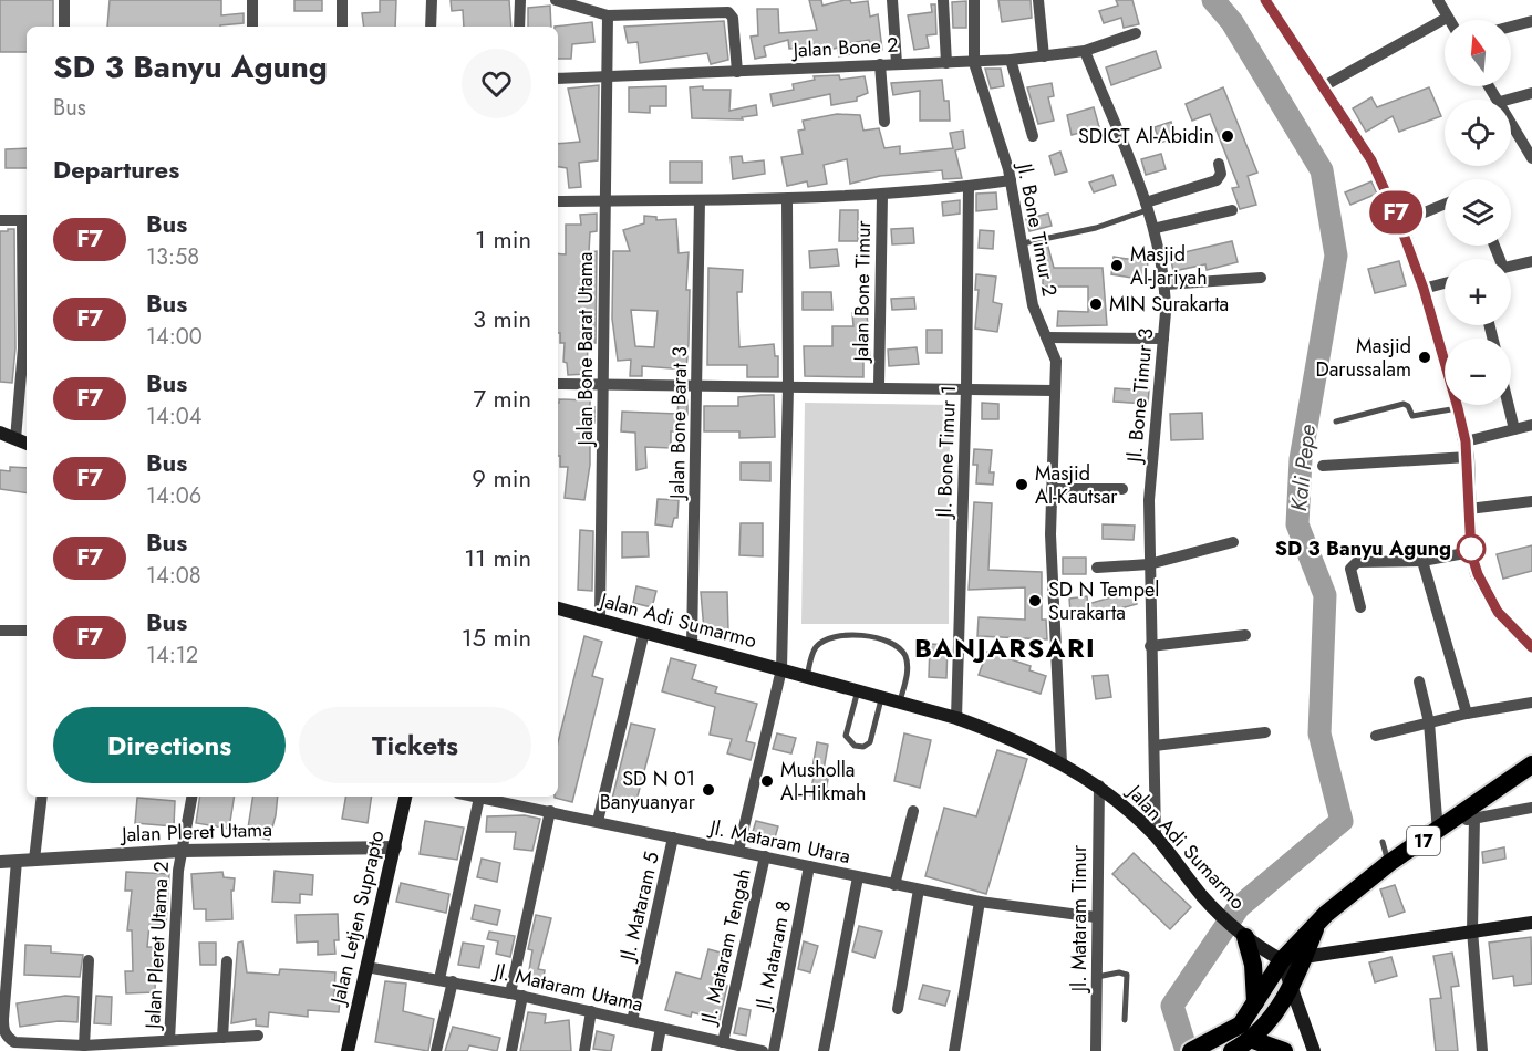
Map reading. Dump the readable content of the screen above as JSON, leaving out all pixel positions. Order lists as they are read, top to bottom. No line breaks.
{"streets":{"highway":["17"],"main road":["Jalan Adi Sumarmo","Jalan Letjen Suprapto"],"street":["Jalan Bone 2","Jl. Bone Timur 2","Jalan Bone Timur","Jalan Bone Barat Utama","Jl. Bone Timur 3","Jalan Bone Barat 3","Jl. Bone Timur 1","Jalan Pleret Utama","Jl. Mataram Utara","Jl. Mataram 5","Jl. Mataram Timur","Jalan Pleret Utama 2","Jl. Mataram Tengah","Jl. Mataram 8","Jl. Mataram Utama"]},"crossings":[["Jalan Bone 2","Jl. Bone Timur 2"],["Jalan Bone 2","Jalan Bone Barat Utama"],["Jalan Bone 2","Jl. Bone Timur 3"],["Jl. Bone Timur 2","Jalan Adi Sumarmo"],["Jalan Bone Barat Utama","Jalan Adi Sumarmo"],["Jl. Bone Timur 3","Jalan Adi Sumarmo"],["Jalan Bone Barat 3","Jalan Adi Sumarmo"],["Jl. Bone Timur 1","Jalan Adi Sumarmo"],["Jalan Adi Sumarmo","17"],["Jalan Adi Sumarmo","Jl. Mataram Timur"],["Jalan Pleret Utama","Jalan Letjen Suprapto"],["Jalan Pleret Utama","Jalan Pleret Utama 2"],["Jl. Mataram Utara","Jl. Mataram 5"],["Jl. Mataram Utara","Jl. Mataram Timur"],["Jl. Mataram Utara","Jl. Mataram Tengah"],["Jl. Mataram Utara","Jl. Mataram 8"],["Jl. Mataram 5","Jl. Mataram Utama"],["Jalan Letjen Suprapto","Jl. Mataram Utama"],["Jl. Mataram Tengah","Jl. Mataram Utama"]],"districts":["BANJARSARI"],"water":["Kali Pepe"],"places":["SDICT Al-Abidin","Masjid Al-Jariyah","MIN Surakarta","Masjid Darussalam","Masjid Al-Kautsar","SD 3 Banyu Agung","SD N Tempel Surakarta","Musholla Al-Hikmah","SD N 01 Banyuanyar"],"lines":["bus line F7"],"north":"top","page":{"on_map":"F7","map_buttons":["+","−"],"heading":[["SD 3 Banyu Agung","Bus"],"Departures"],"list":[{"mark":"F7","name":"Bus","note":"13:58","value":"1 min"},{"mark":"F7","name":"Bus","note":"14:00","value":"3 min"},{"mark":"F7","name":"Bus","note":"14:04","value":"7 min"},{"mark":"F7","name":"Bus","note":"14:06","value":"9 min"},{"mark":"F7","name":"Bus","note":"14:08","value":"11 min"},{"mark":"F7","name":"Bus","note":"14:12","value":"15 min"}],"buttons":["Directions","Tickets"]}}
